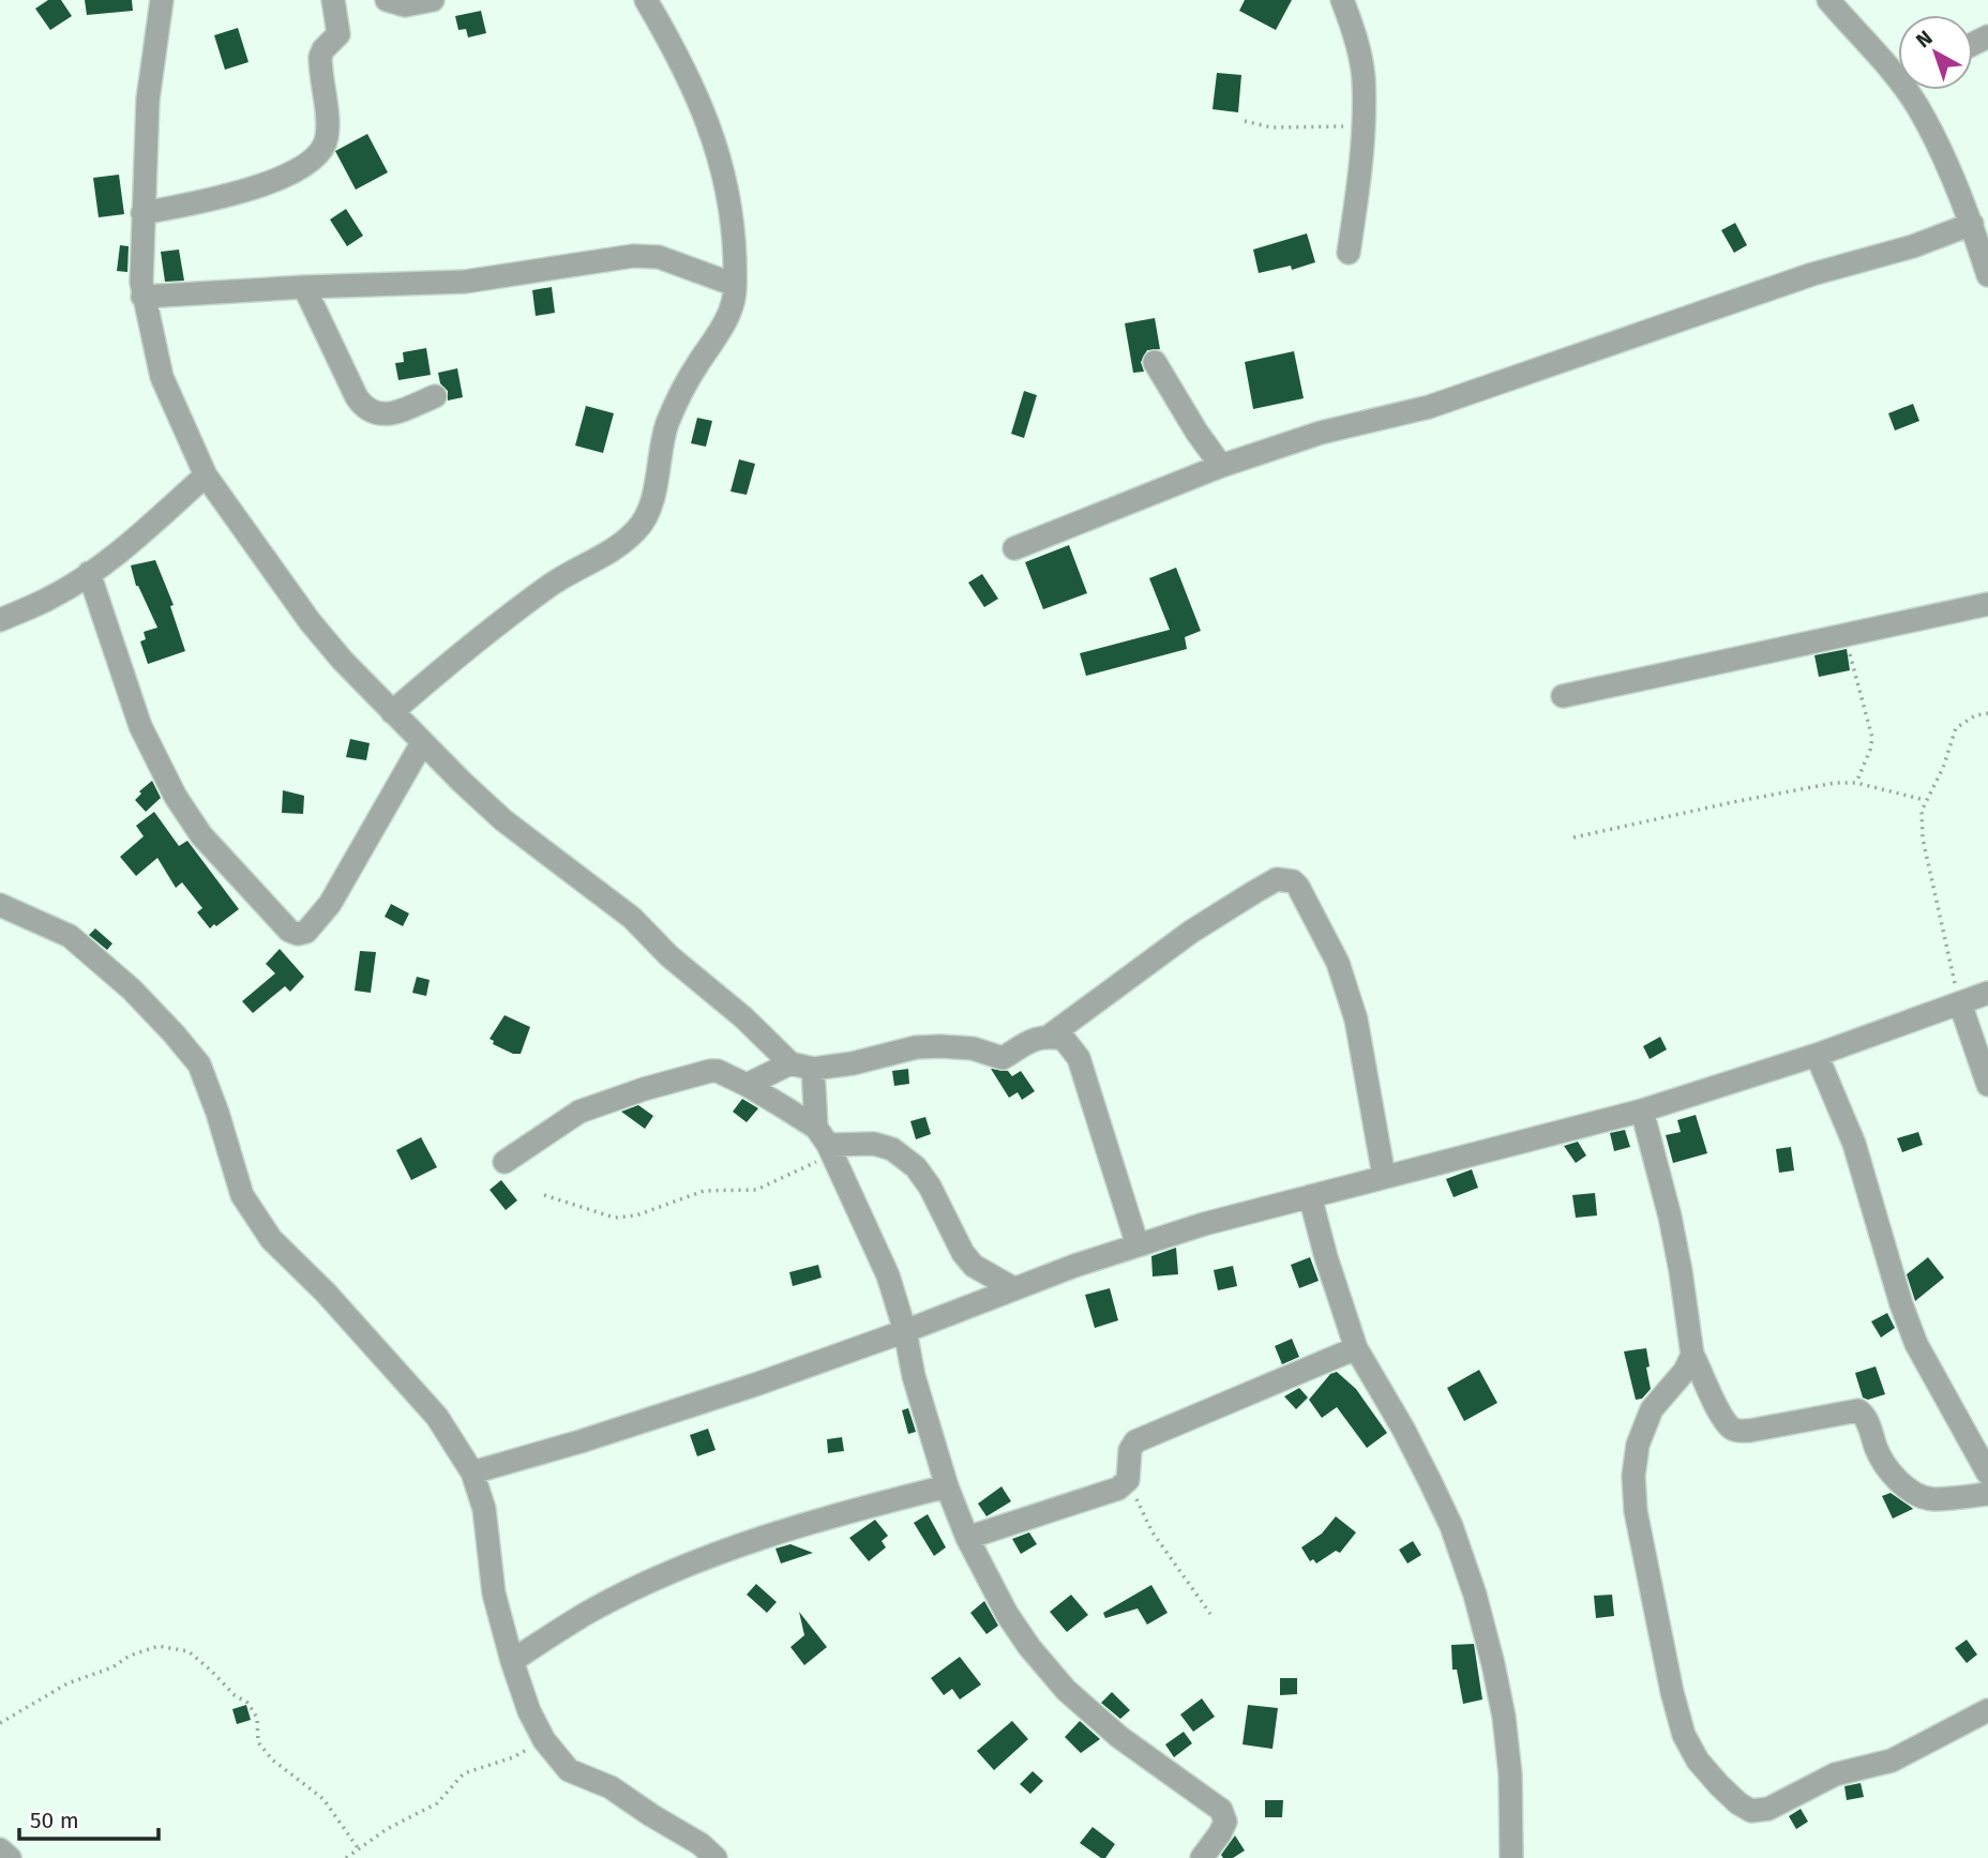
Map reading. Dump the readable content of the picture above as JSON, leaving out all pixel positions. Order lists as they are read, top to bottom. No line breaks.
{"scale_bar":"50 m","north":"top left"}
